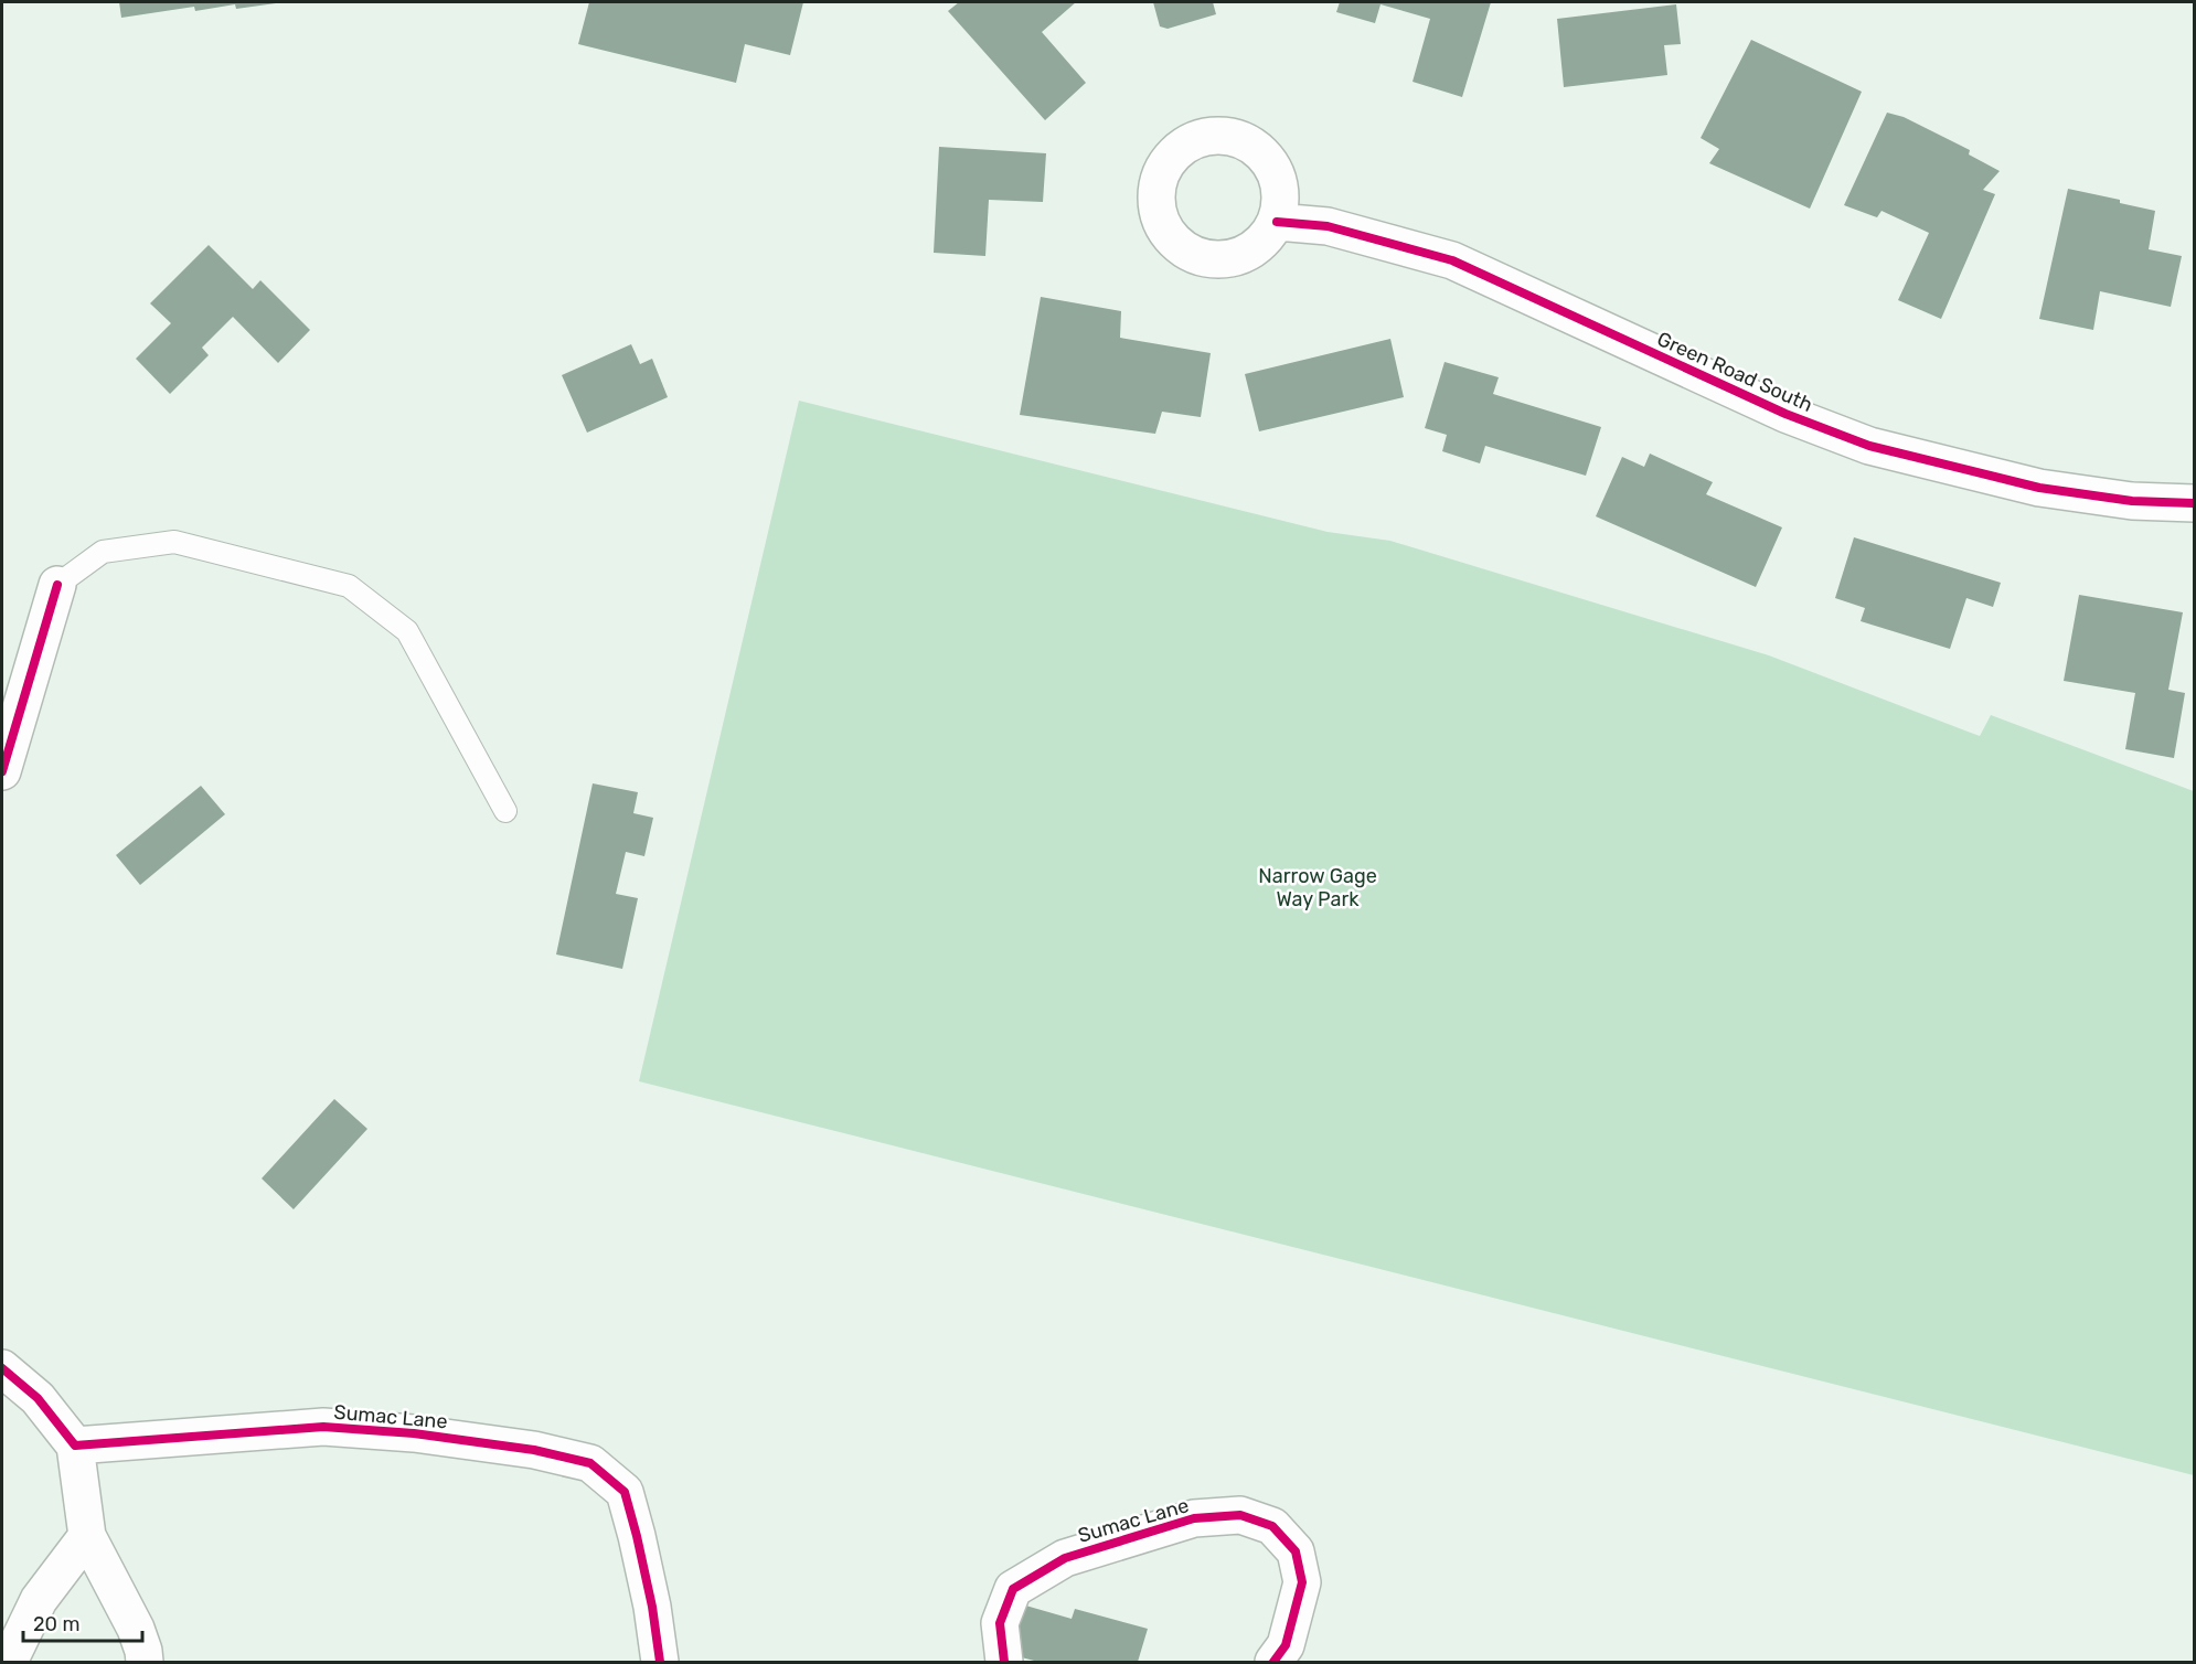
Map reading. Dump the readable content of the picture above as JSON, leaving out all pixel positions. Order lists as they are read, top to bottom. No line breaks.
{"streets":{"street":["Green Road South","Sumac Lane"]},"parks":["Narrow Gage Way Park"],"scale_bar":"20 m"}
